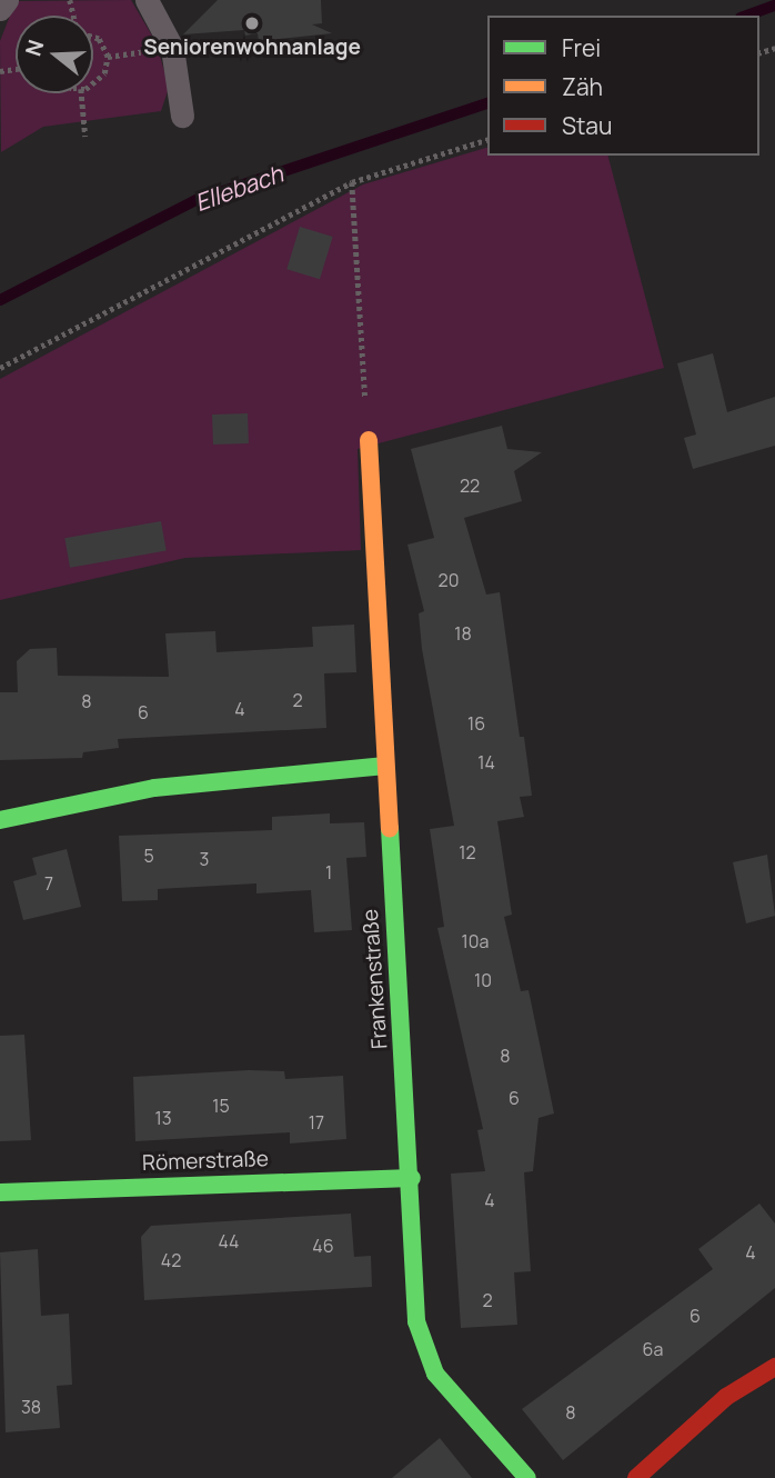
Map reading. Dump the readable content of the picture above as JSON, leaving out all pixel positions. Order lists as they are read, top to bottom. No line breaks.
{"streets":{"street":["Frankenstraße","Römerstraße"]},"crossings":[["Frankenstraße","Römerstraße"]],"water":["Ellebach"],"places":["Seniorenwohnanlage"],"house_numbers":["22","20","18","2","8","4","6","16","14","12","5","3","1","7","10a","10","8","6","15","13","17","4","44","46","4","42","2","6","6a","38","8"],"legend":["Frei","Zäh","Stau"],"north":"left"}
